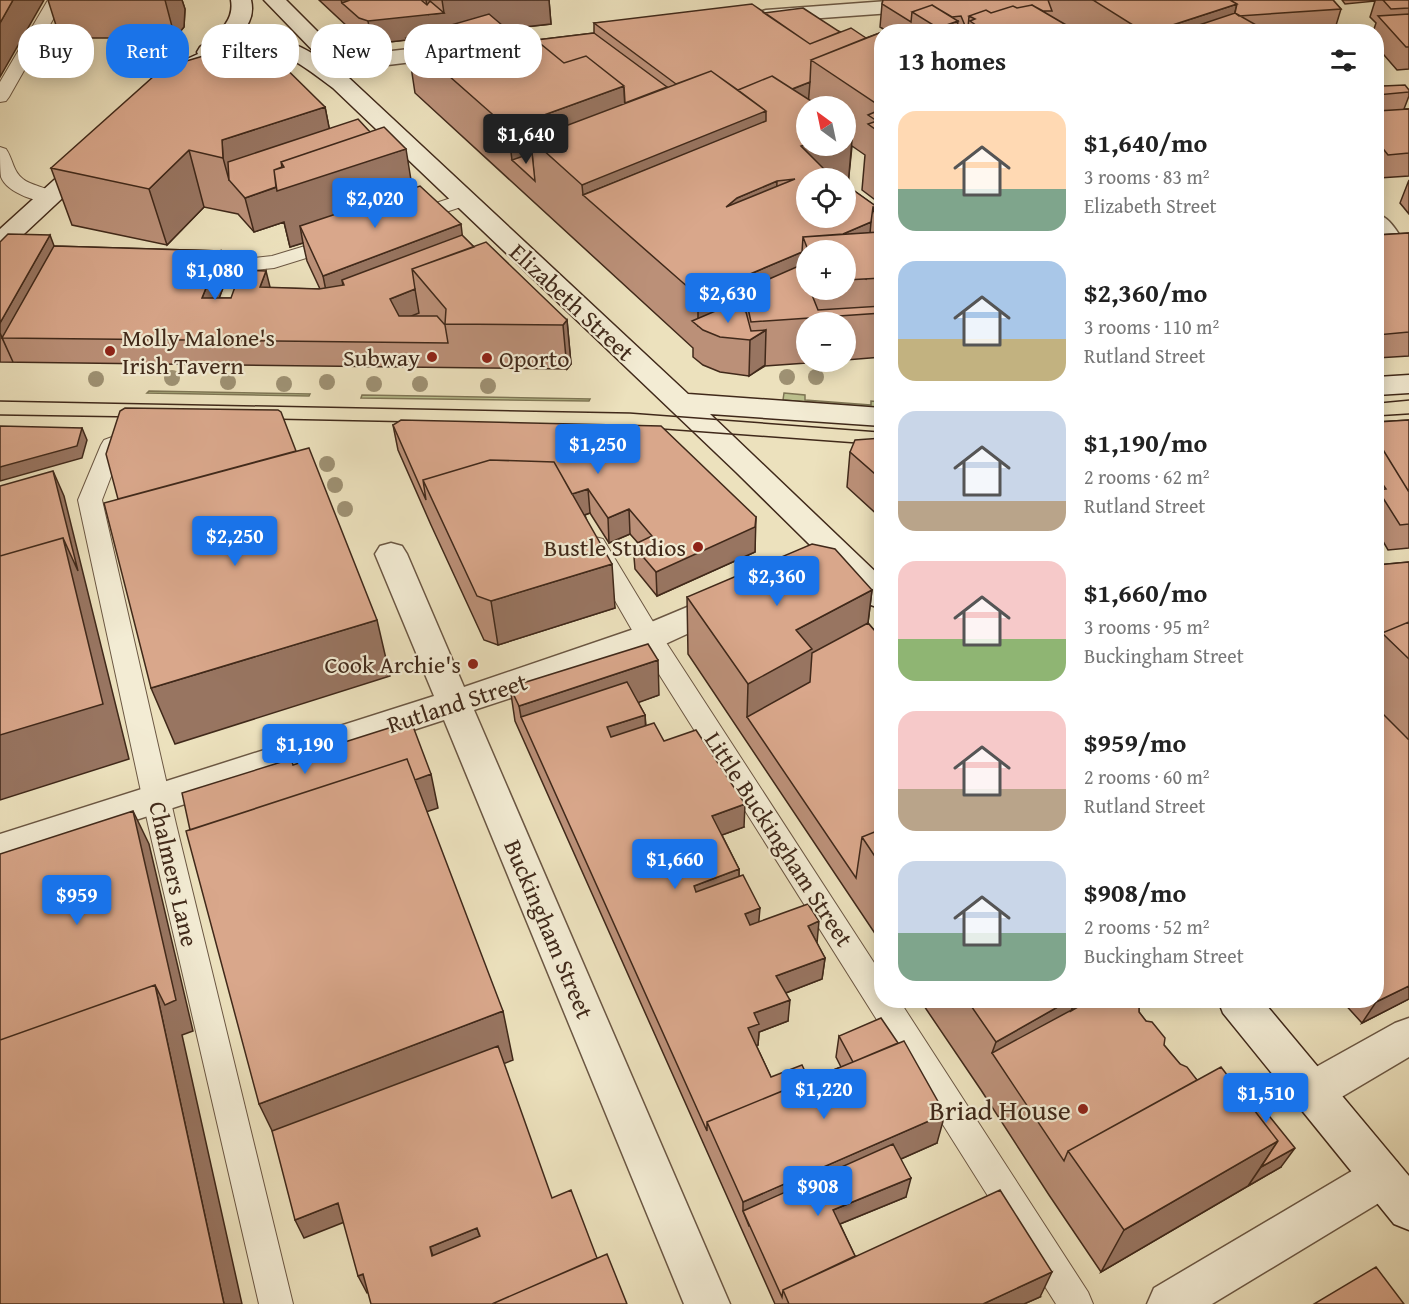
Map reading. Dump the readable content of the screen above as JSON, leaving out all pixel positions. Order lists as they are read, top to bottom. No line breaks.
{"streets":{"street":["Elizabeth Street","Rutland Street","Buckingham Street"],"lane":["Little Buckingham Street","Chalmers Lane"]},"crossings":[["Rutland Street","Little Buckingham Street"],["Rutland Street","Chalmers Lane"],["Rutland Street","Buckingham Street"]],"places":["Molly Malone's Irish Tavern","Subway","Oporto","Bustle Studios","Cook Archie's","Briad House"],"north":"top left","page":{"chip":["Buy","Rent","Filters","New","Apartment"],"heading":"13 homes","map_buttons":["+","−"],"list":[{"name":"$1,640/mo","note":"3 rooms · 83 m² · Elizabeth Street"},{"name":"$2,360/mo","note":"3 rooms · 110 m² · Rutland Street"},{"name":"$1,190/mo","note":"2 rooms · 62 m² · Rutland Street"},{"name":"$1,660/mo","note":"3 rooms · 95 m² · Buckingham Street"},{"name":"$959/mo","note":"2 rooms · 60 m² · Rutland Street"},{"name":"$908/mo","note":"2 rooms · 52 m² · Buckingham Street"}],"price":["$1,640","$2,020","$1,080","$2,630","$1,250","$2,250","$2,360","$1,190","$1,660","$959","$1,220","$1,510","$908"]}}
